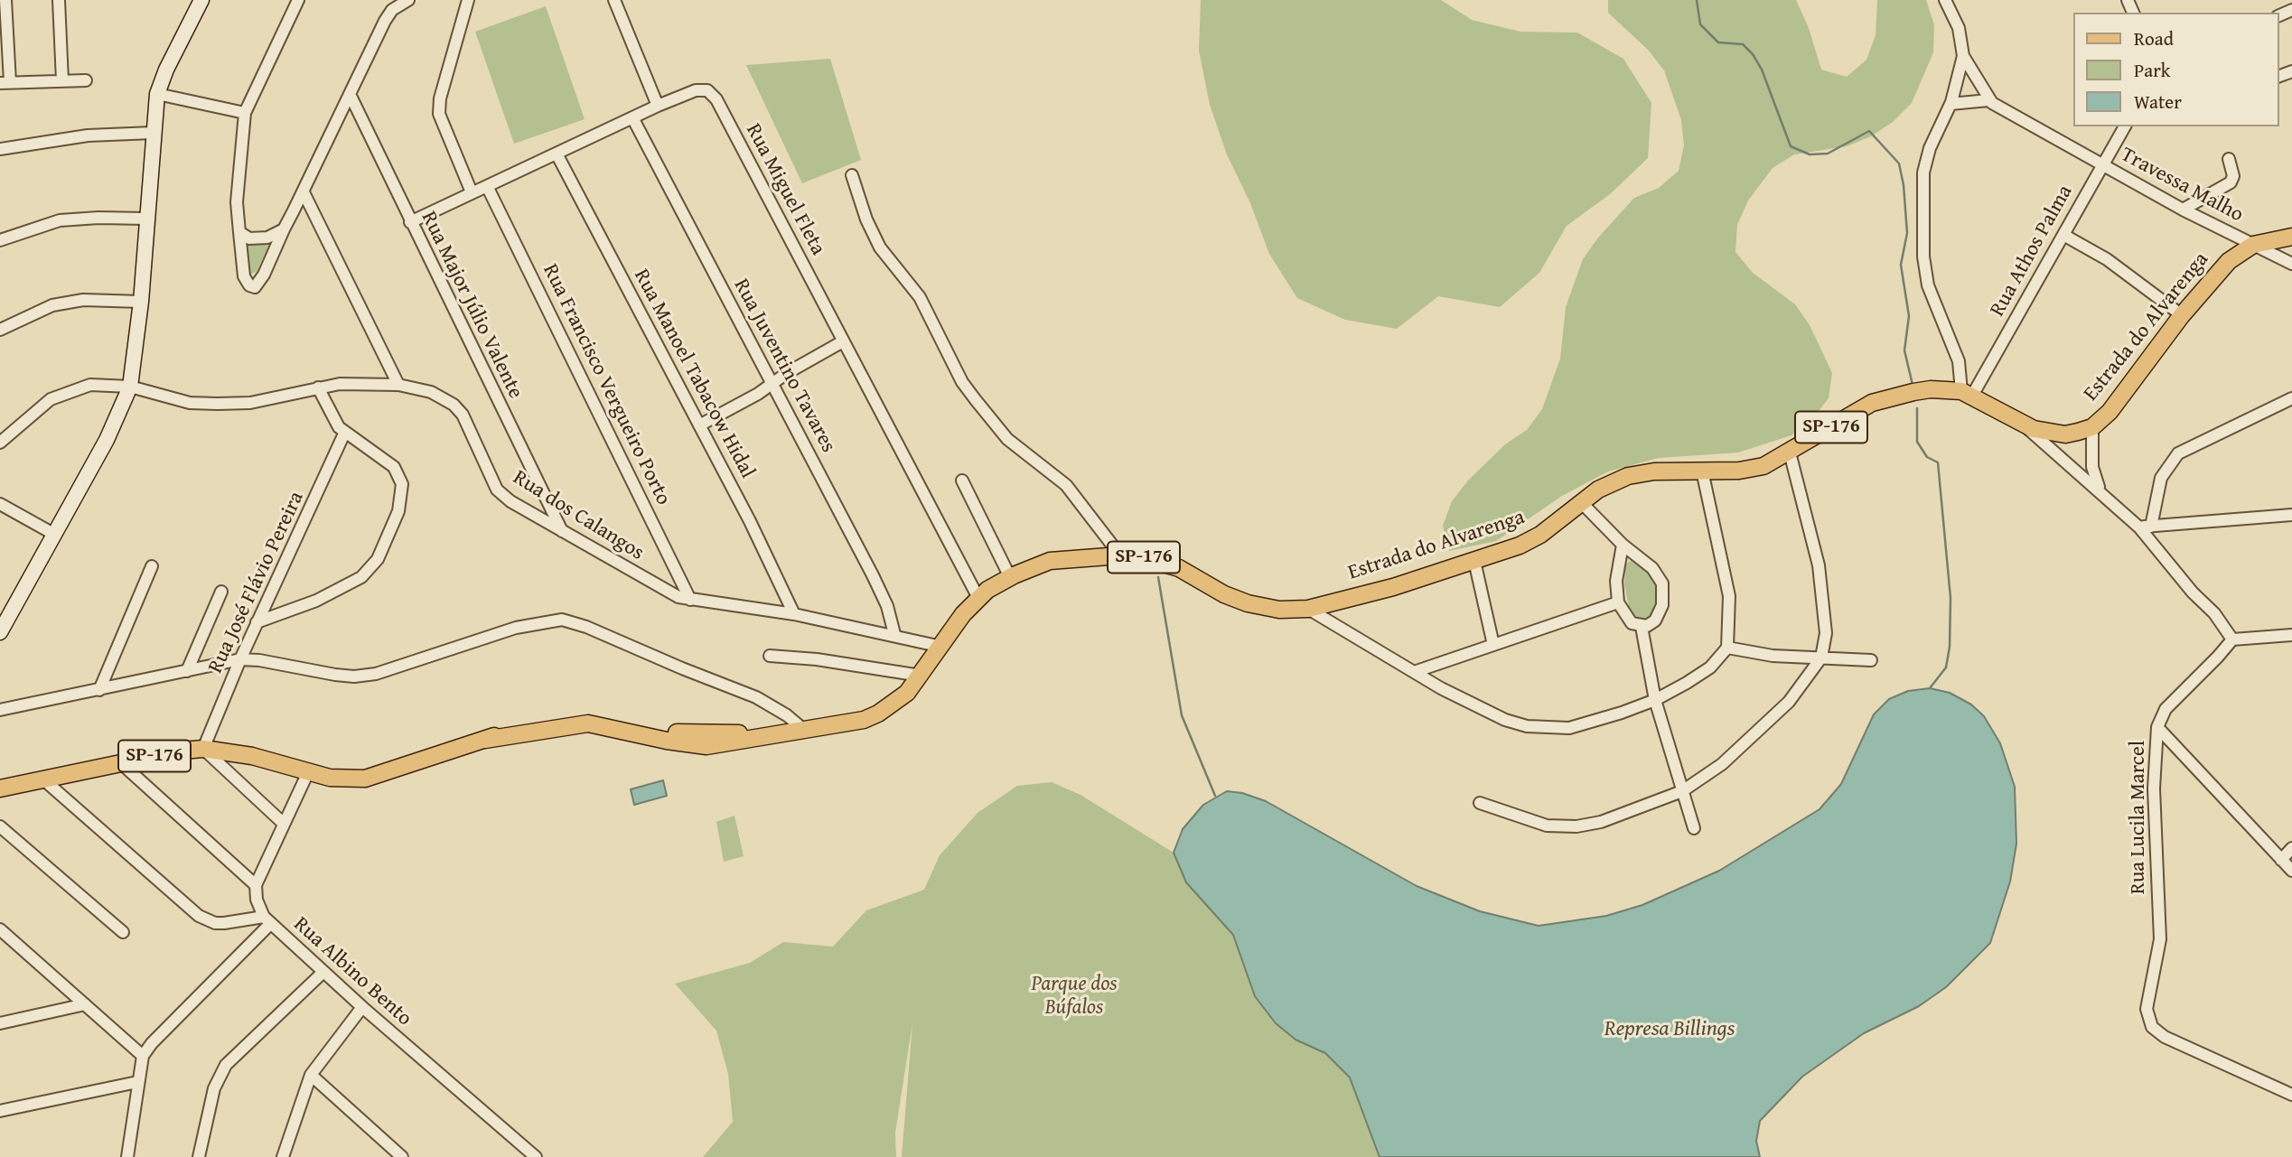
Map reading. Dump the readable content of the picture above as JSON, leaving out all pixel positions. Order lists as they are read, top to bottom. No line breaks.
{"streets":{"main road":["Estrada do Alvarenga","SP-176"],"street":["Travessa Malho","Rua Miguel Fleta","Rua Athos Palma","Rua Major Júlio Valente","Rua Juventino Tavares","Rua Manoel Tabacow Hidal","Rua Francisco Vergueiro Porto","Rua dos Calangos","Rua José Flávio Pereira","Rua Lucila Marcel","Rua Albino Bento"]},"crossings":[["Travessa Malho","Rua Athos Palma"],["Travessa Malho","Estrada do Alvarenga"],["Rua Miguel Fleta","Rua Major Júlio Valente"],["Rua Miguel Fleta","Estrada do Alvarenga"],["Rua Miguel Fleta","Rua Juventino Tavares"],["Rua Miguel Fleta","Rua Manoel Tabacow Hidal"],["Rua Miguel Fleta","Rua Francisco Vergueiro Porto"],["Rua Athos Palma","Estrada do Alvarenga"],["Rua Major Júlio Valente","Rua dos Calangos"],["Estrada do Alvarenga","Rua dos Calangos"],["Estrada do Alvarenga","Rua José Flávio Pereira"],["Rua Juventino Tavares","Rua dos Calangos"],["Rua Manoel Tabacow Hidal","Rua dos Calangos"],["Rua Francisco Vergueiro Porto","Rua dos Calangos"]],"water":["Represa Billings"],"parks":["Parque dos Búfalos"],"legend":["Road","Park","Water"]}
